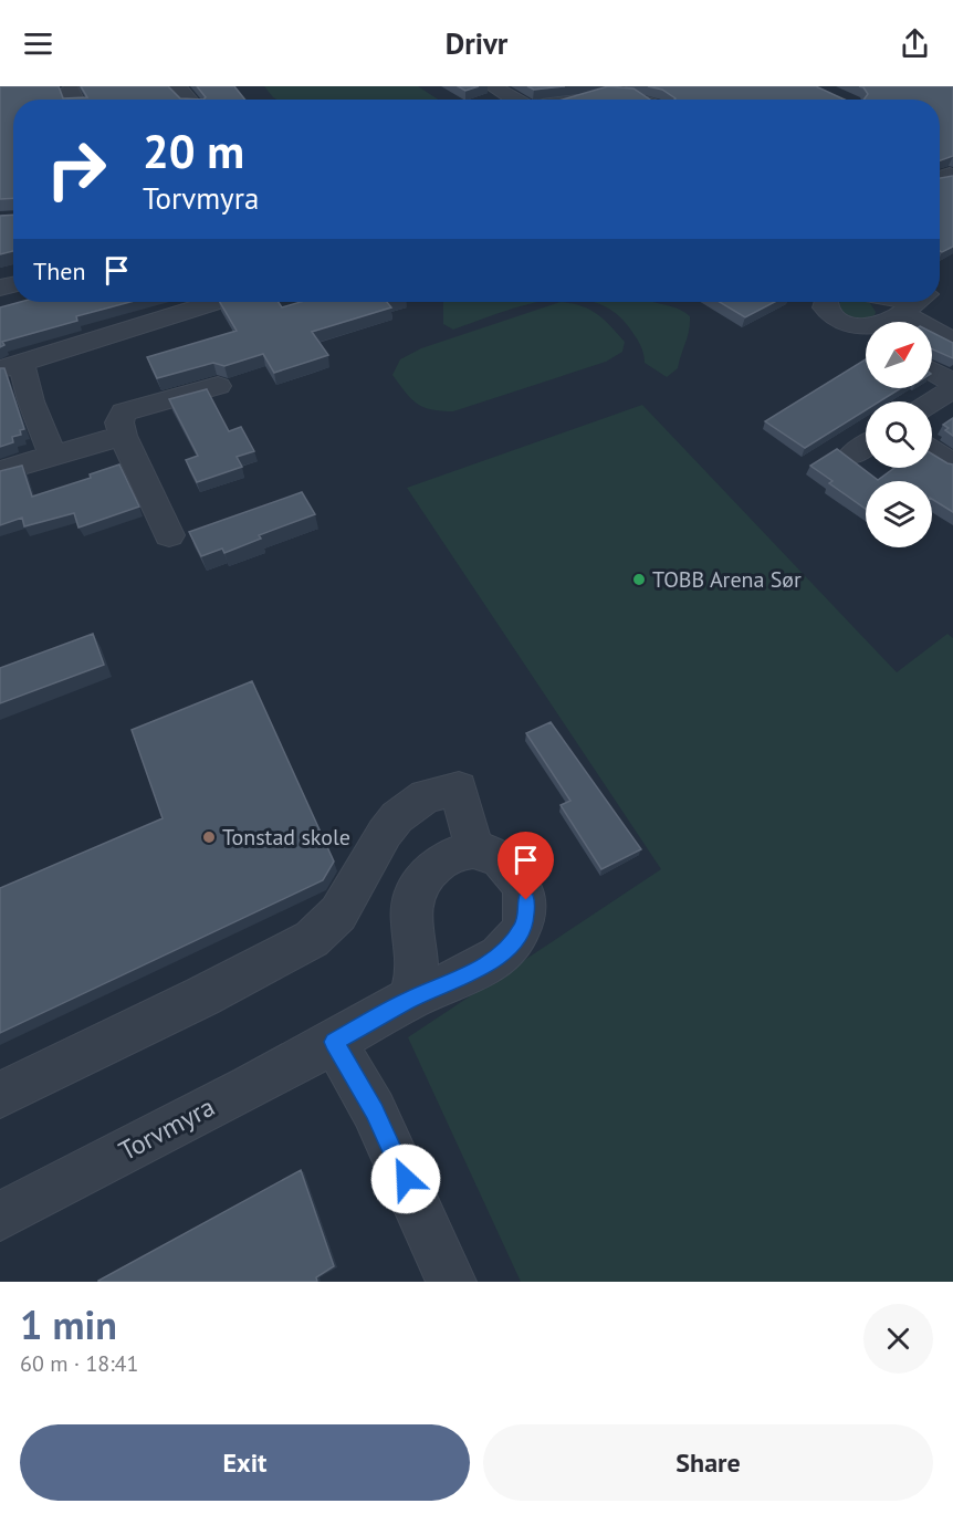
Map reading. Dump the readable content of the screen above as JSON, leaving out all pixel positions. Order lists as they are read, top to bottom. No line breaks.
{"streets":{"street":["Torvmyra"]},"places":["TOBB Arena Sør","Tonstad skole"],"north":"top right","page":{"header":"Drivr","turn":["20 m","Torvmyra"],"then":"Then","heading":["1 min","60 m · 18:41"],"buttons":["Exit","Share"]}}
